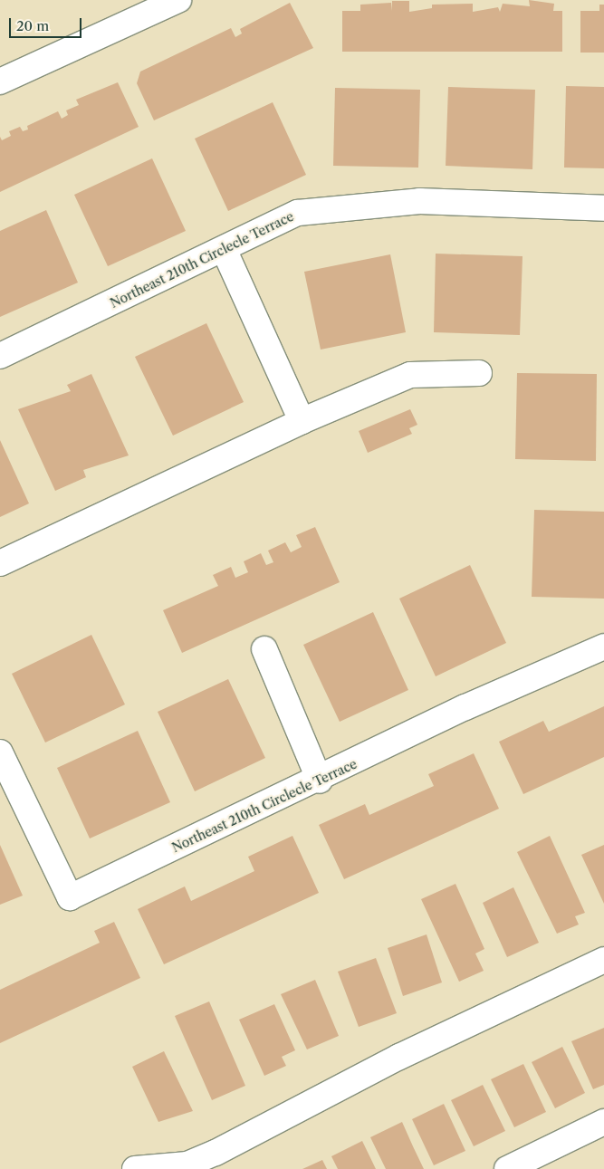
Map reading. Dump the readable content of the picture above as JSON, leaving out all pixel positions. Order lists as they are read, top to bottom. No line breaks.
{"streets":{"street":["Northeast 210th Circlecle Terrace"]},"scale_bar":"20 m"}
